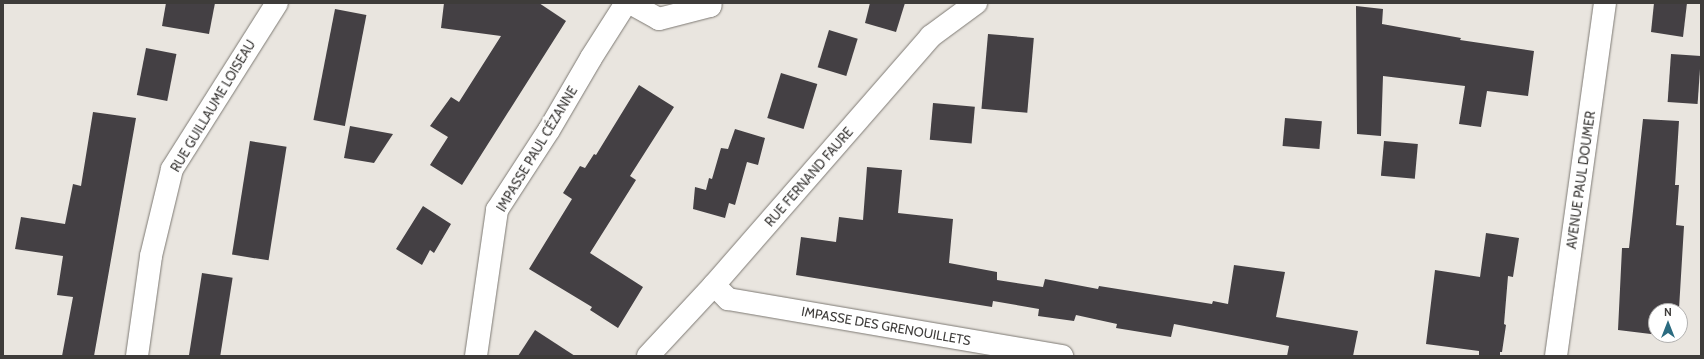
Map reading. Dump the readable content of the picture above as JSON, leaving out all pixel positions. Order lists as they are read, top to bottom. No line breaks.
{"streets":{"street":["RUE GUILLAUME LOISEAU","IMPASSE PAUL CÉZANNE","RUE FERNAND FAURE","AVENUE PAUL DOUMER","IMPASSE DES GRENOUILLETS"]},"crossings":[["RUE FERNAND FAURE","IMPASSE DES GRENOUILLETS"]],"north":"top"}
